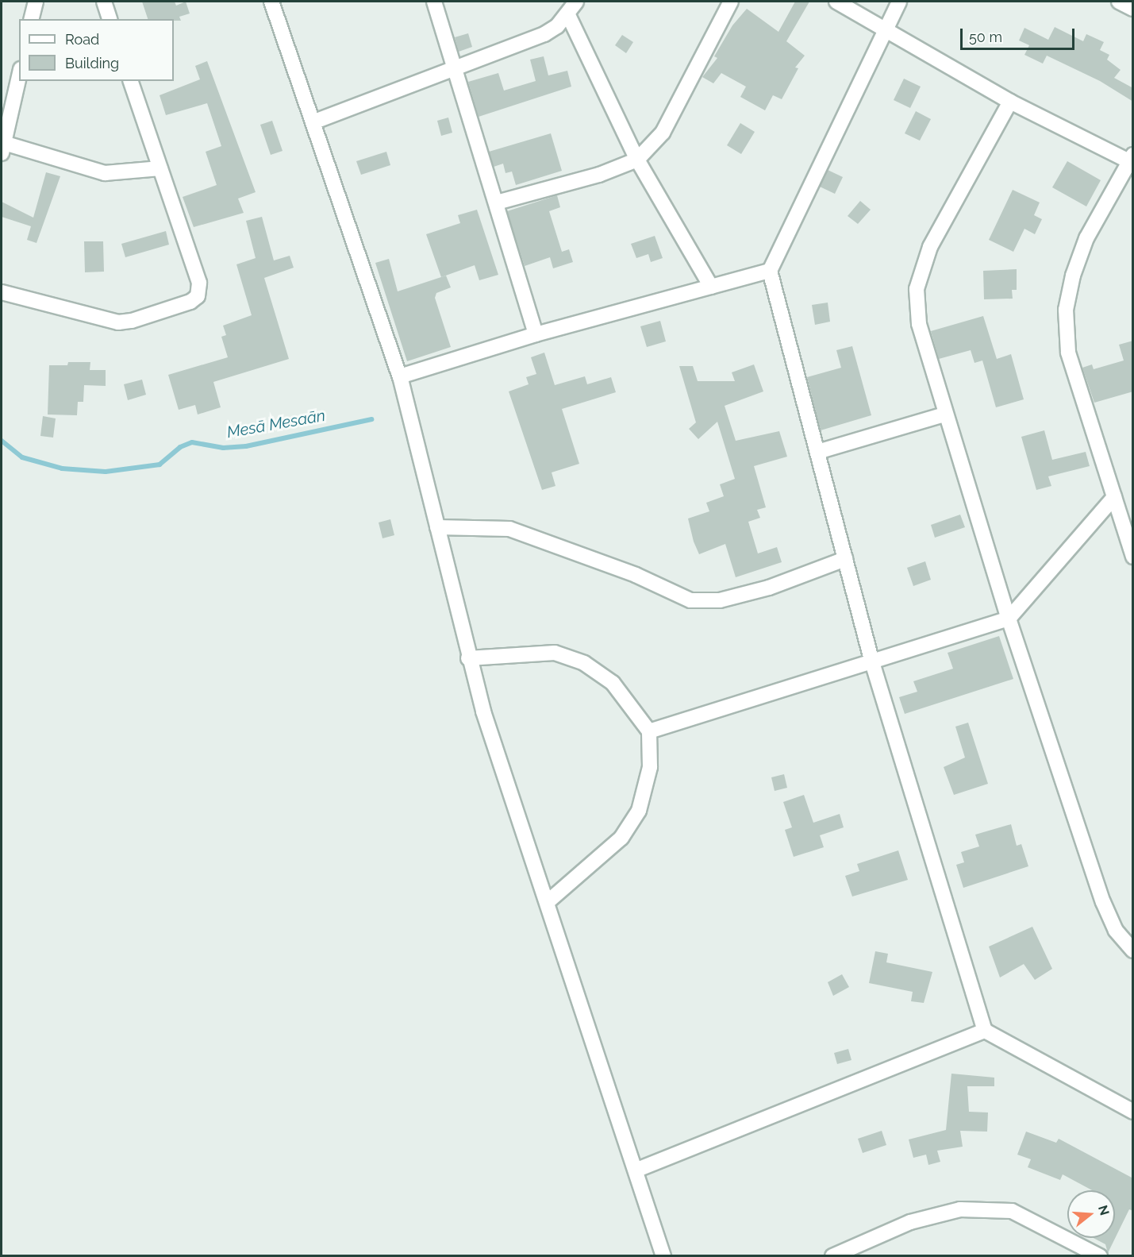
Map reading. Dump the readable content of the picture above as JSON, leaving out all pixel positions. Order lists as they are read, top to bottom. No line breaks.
{"water":["Mesā Mesaān"],"legend":["Road","Building"],"scale_bar":"50 m","north":"right"}
